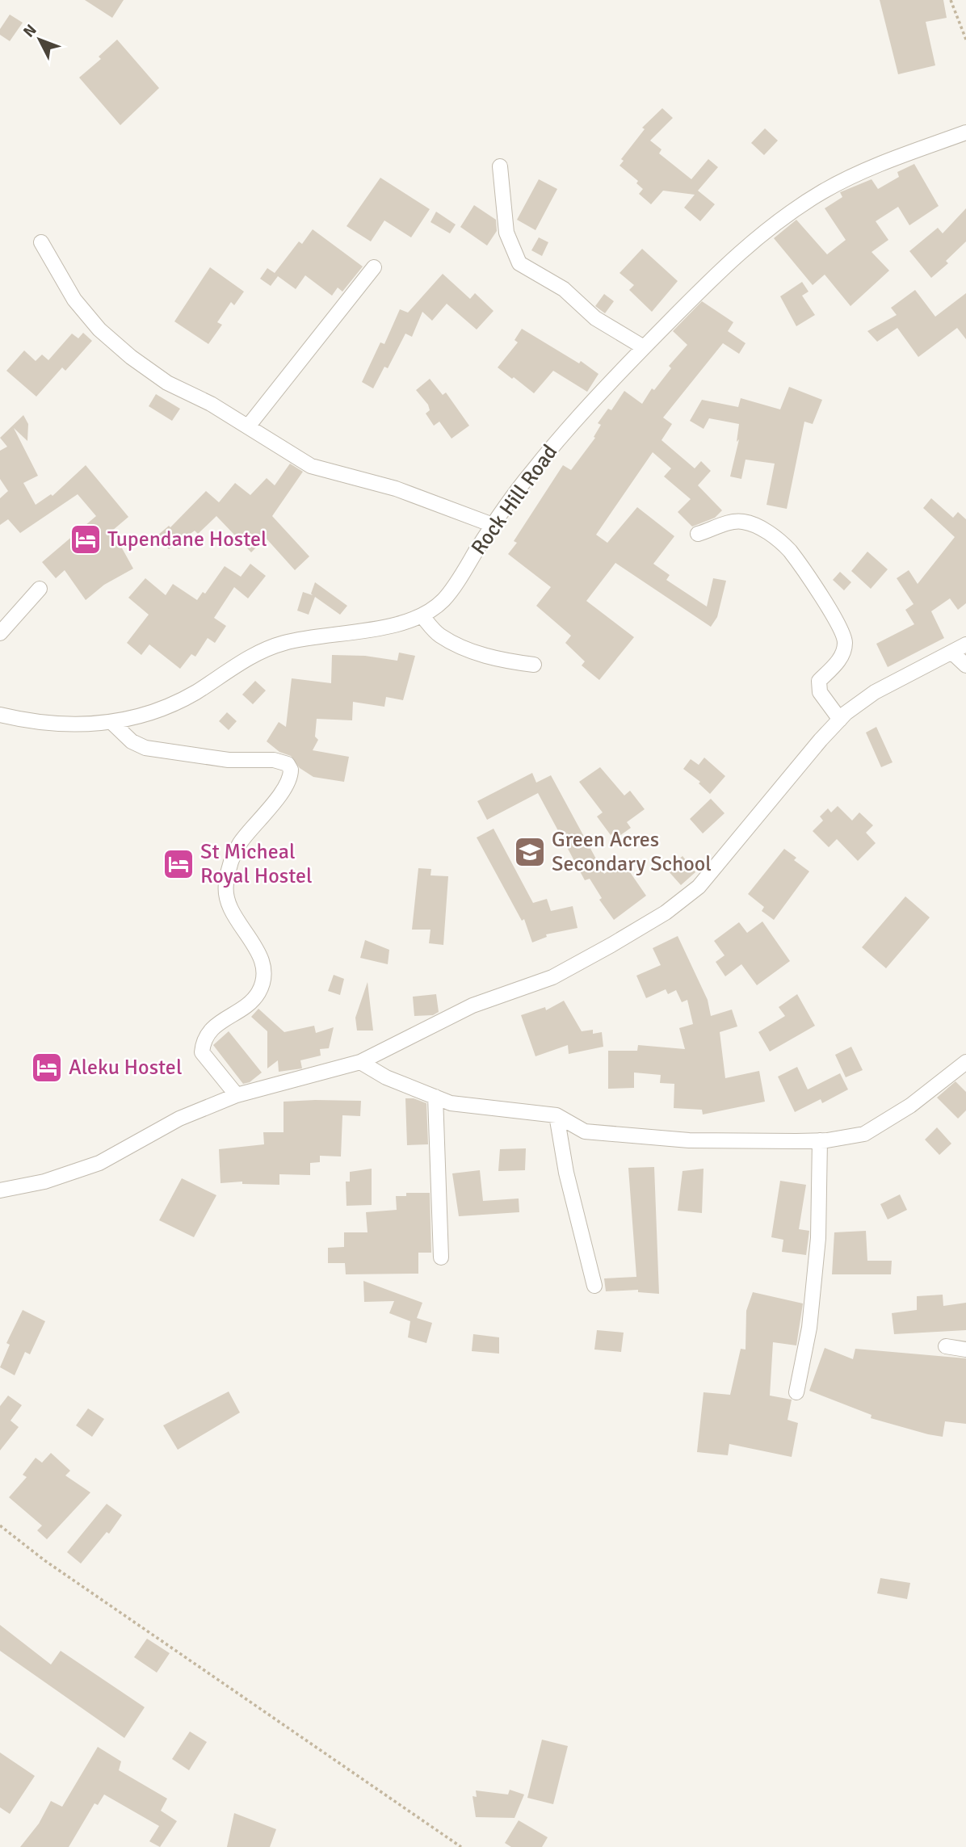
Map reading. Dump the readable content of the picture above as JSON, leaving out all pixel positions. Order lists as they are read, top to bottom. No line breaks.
{"streets":{"street":["Rock Hill Road"]},"places":{"hotel":["Tupendane Hostel","St Micheal Royal Hostel","Aleku Hostel"],"school or university":["Green Acres Secondary School"]},"north":"top left"}
